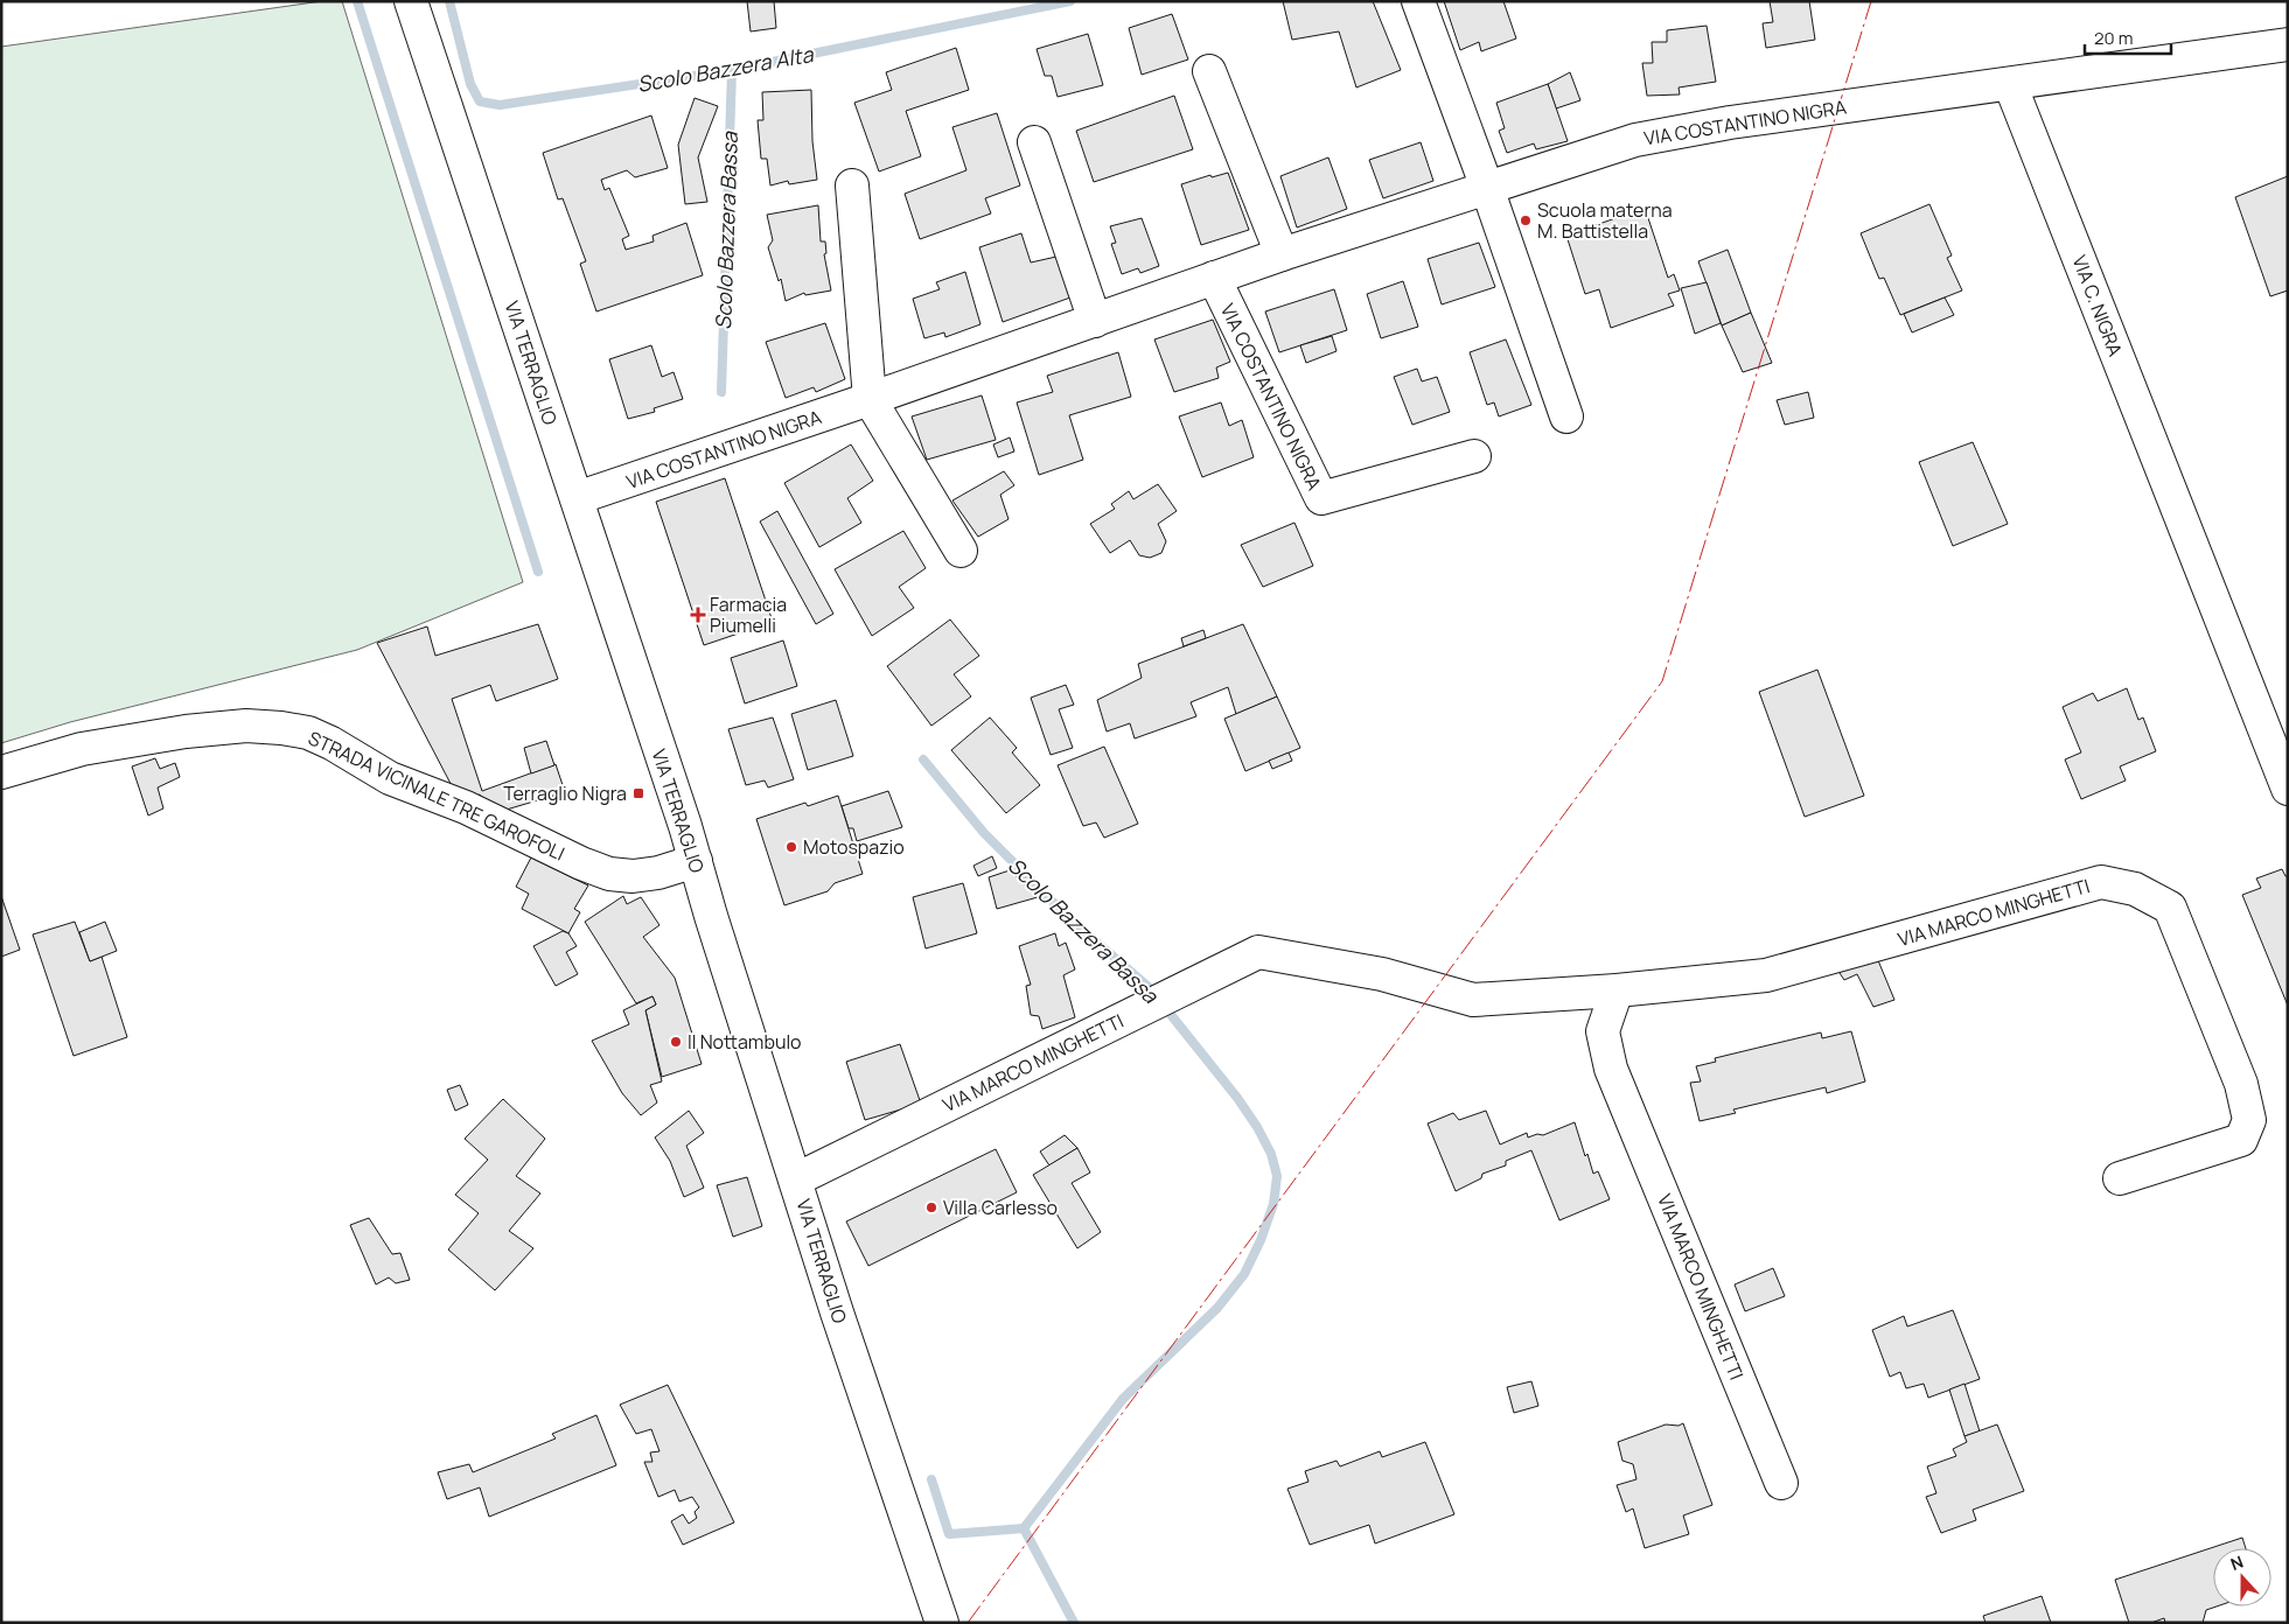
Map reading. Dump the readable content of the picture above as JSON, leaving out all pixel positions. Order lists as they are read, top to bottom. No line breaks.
{"streets":{"street":["VIA COSTANTINO NIGRA","VIA C. NIGRA","VIA TERRAGLIO","STRADA VICINALE TRE GAROFOLI","VIA MARCO MINGHETTI"]},"crossings":[["VIA COSTANTINO NIGRA","VIA C. NIGRA"],["VIA COSTANTINO NIGRA","VIA TERRAGLIO"],["VIA TERRAGLIO","STRADA VICINALE TRE GAROFOLI"],["VIA TERRAGLIO","VIA MARCO MINGHETTI"]],"water":["Scolo Bazzera Alta","Scolo Bazzera Bassa"],"places":{"other":["Scuola materna M. Battistella","Motospazio","Il Nottambulo","Villa Carlesso"],"health":["Farmacia Piumelli"],"transit":["Terraglio Nigra"]},"scale_bar":"20 m","north":"top"}
